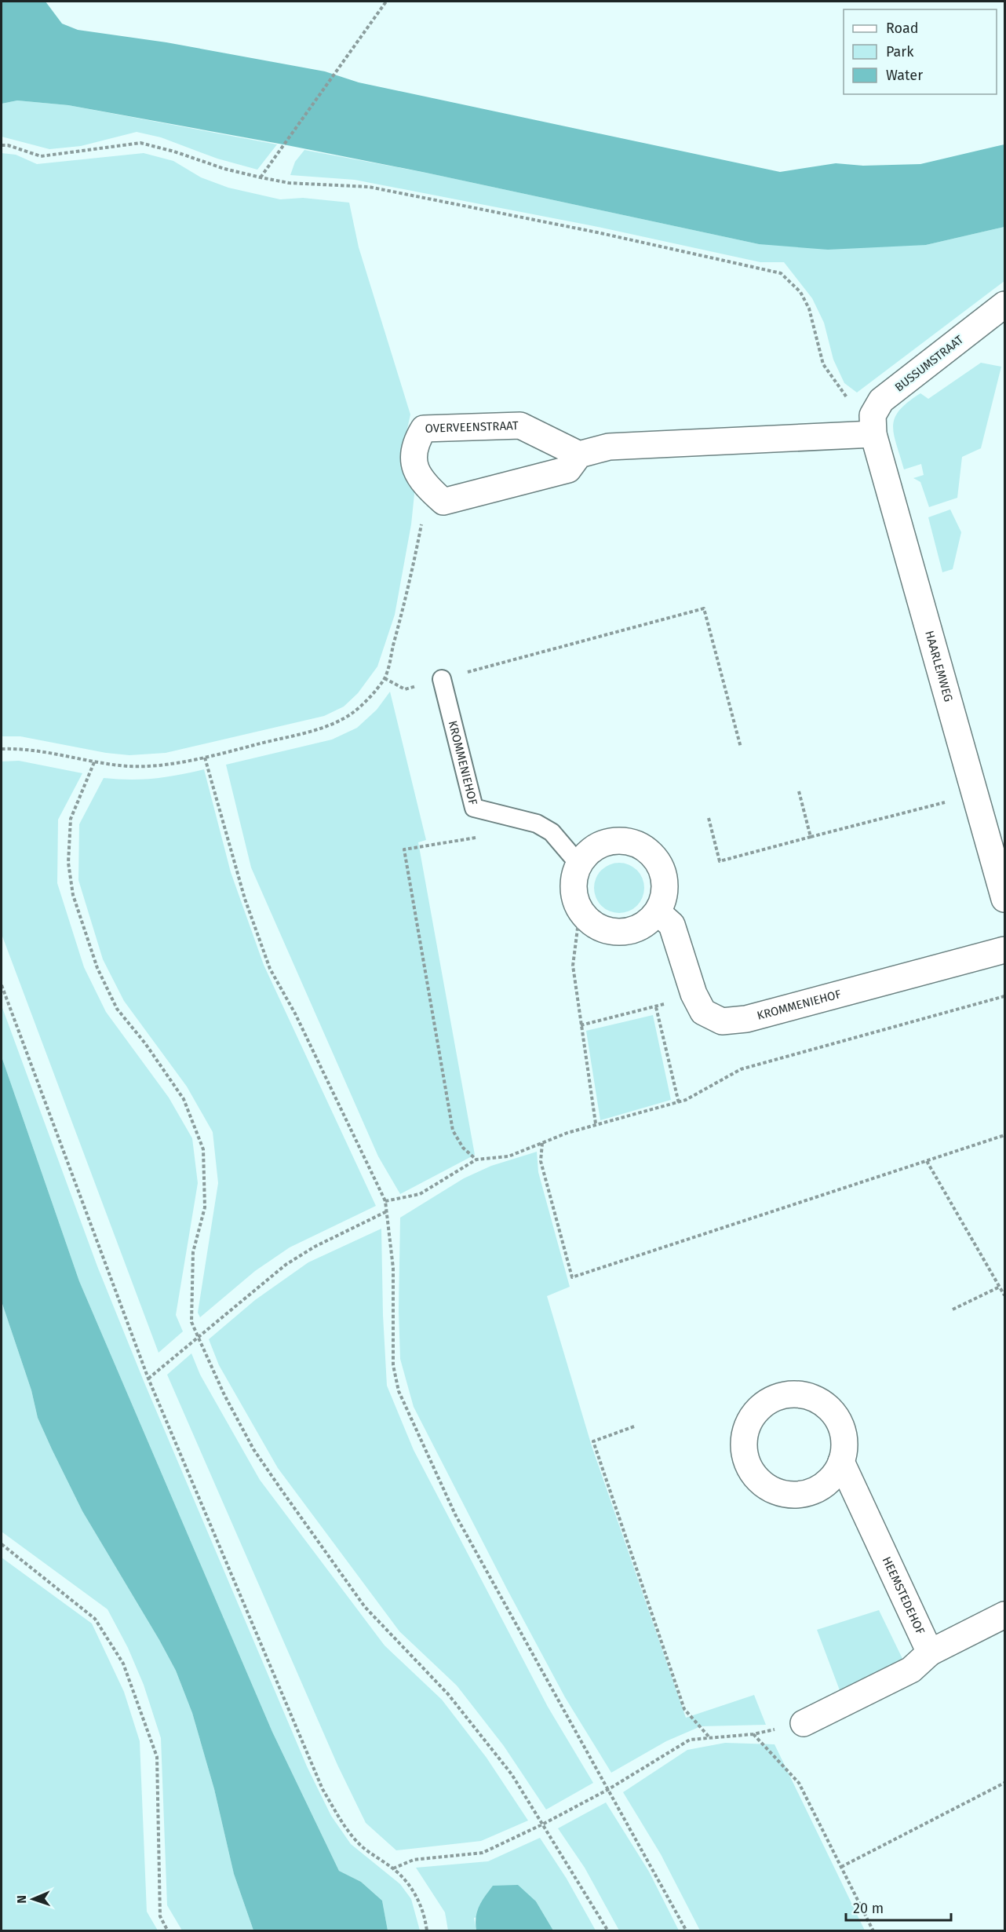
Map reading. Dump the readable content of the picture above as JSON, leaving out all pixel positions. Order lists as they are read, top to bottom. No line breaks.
{"streets":{"street":["BUSSUMSTRAAT","OVERVEENSTRAAT","HAARLEMWEG","KROMMENIEHOF","HEEMSTEDEHOF"]},"crossings":[["BUSSUMSTRAAT","HAARLEMWEG"]],"legend":["Road","Park","Water"],"scale_bar":"20 m","north":"left"}
